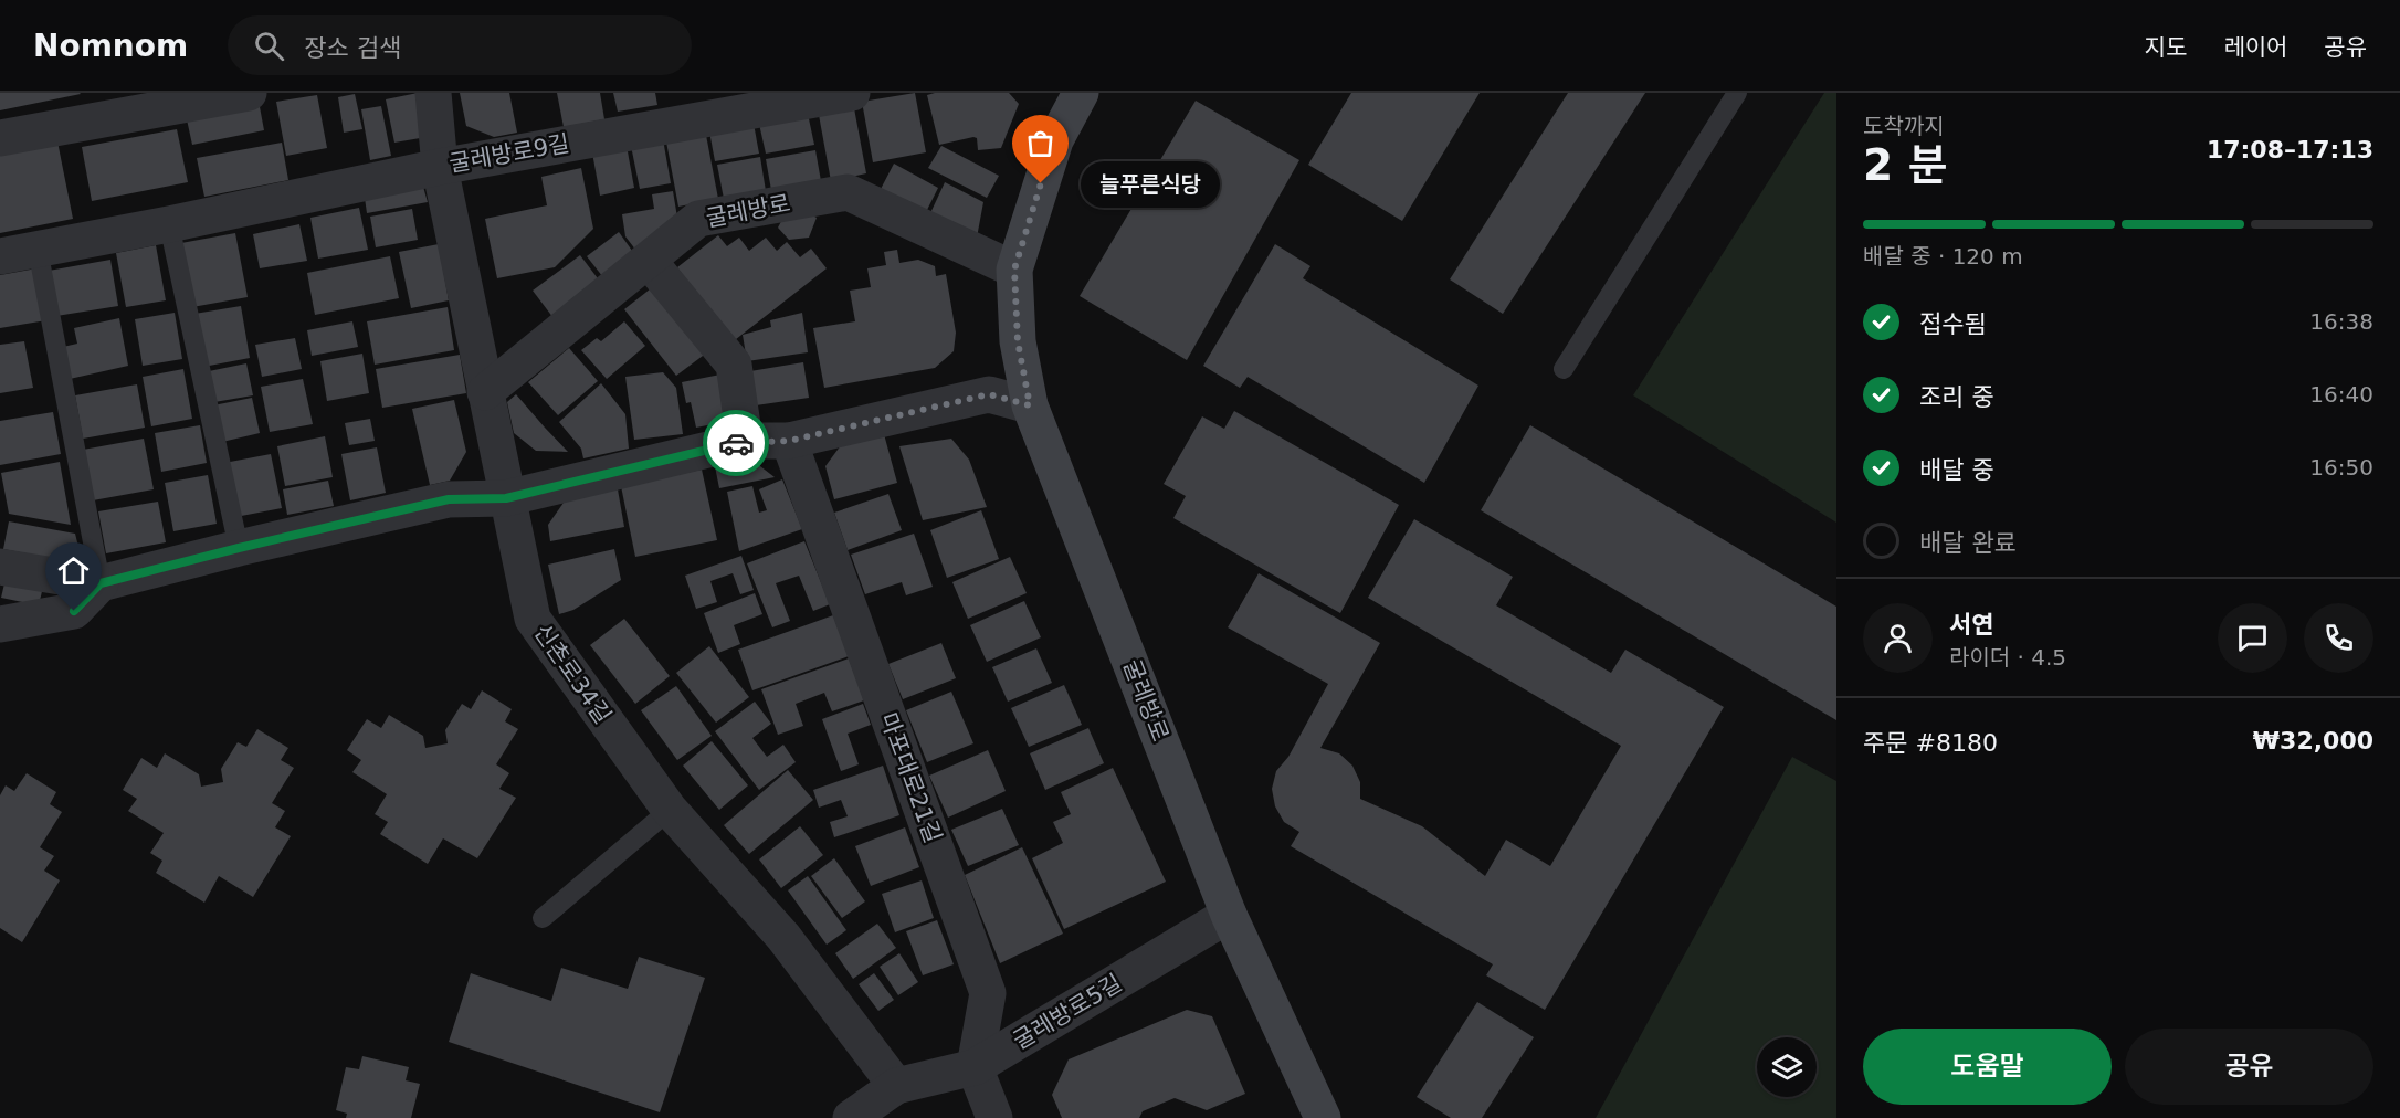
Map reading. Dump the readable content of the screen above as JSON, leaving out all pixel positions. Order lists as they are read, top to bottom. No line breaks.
{"streets":{"street":["굴레방로9길","굴레방로","신촌로34길","마포대로21길","굴레방로5길"]},"crossings":[["굴레방로9길","신촌로34길"],["굴레방로","신촌로34길"],["굴레방로","굴레방로5길"],["신촌로34길","굴레방로5길"],["마포대로21길","굴레방로5길"]],"places":["늘푸른식당"],"page":{"header":"Nomnom","search":"장소 검색","nav":["지도","레이어","공유"],"heading":["2 분","도착까지","17:08–17:13"],"panel":["서연","라이더 · 4.5","주문 #8180","₩32,000"],"bubble":"늘푸른식당","bar":"배달 중 · 120 m","list":[["접수됨","16:38"],["조리 중","16:40"],["배달 중","16:50"],"배달 완료"],"buttons":["도움말","공유"]}}
